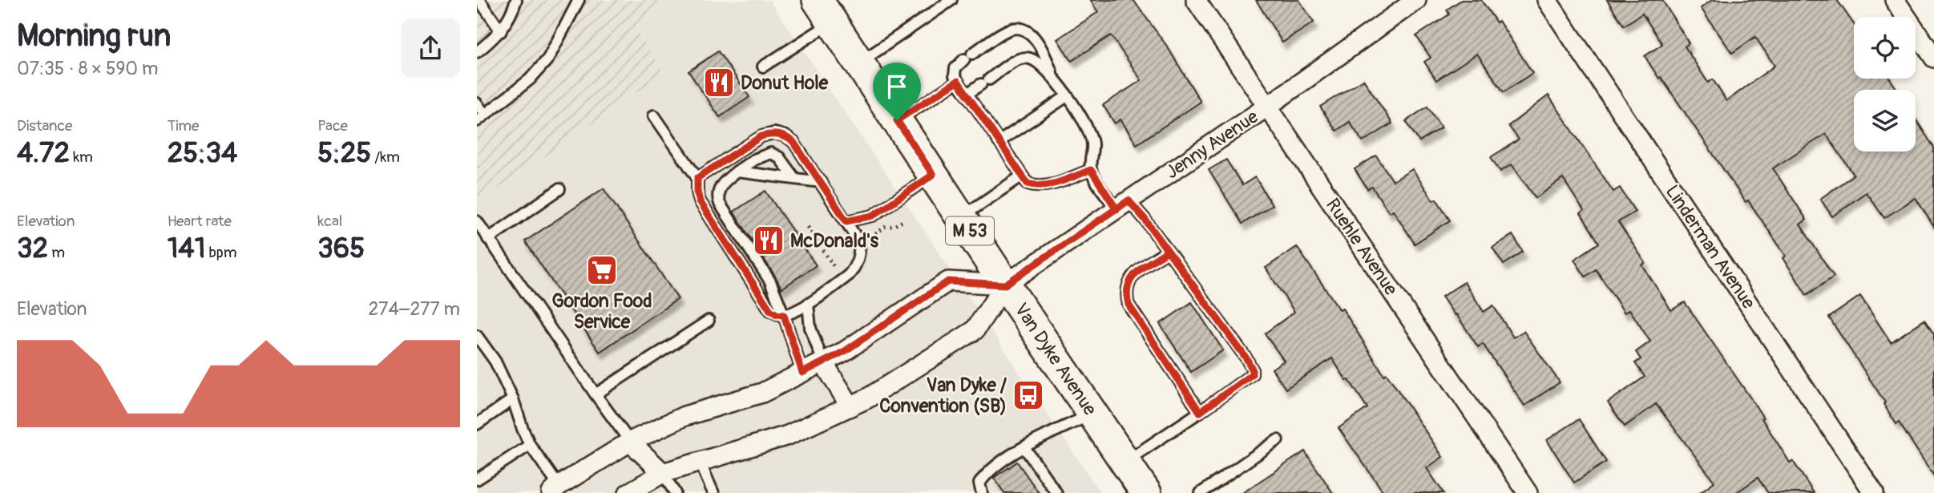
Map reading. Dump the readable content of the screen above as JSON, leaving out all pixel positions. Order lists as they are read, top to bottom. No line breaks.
{"streets":{"main road":["M 53","Van Dyke Avenue"],"street":["Jenny Avenue","Ruehle Avenue","Linderman Avenue"]},"crossings":[["Jenny Avenue","Ruehle Avenue"],["Jenny Avenue","Van Dyke Avenue"]],"places":{"restaurant":["Donut Hole","McDonald's"],"supermarket":["Gordon Food Service"],"bus stop":["Van Dyke / Convention (SB)"]},"page":{"heading":["Morning run","07:35 · 8 × 590 m"],"stats":[["Distance","4.72 km"],["Time","25:34"],["Pace","5:25 /km"],["Elevation","32 m"],["Heart rate","141 bpm"],["kcal","365"]],"chart":["Elevation","274–277 m"]}}
